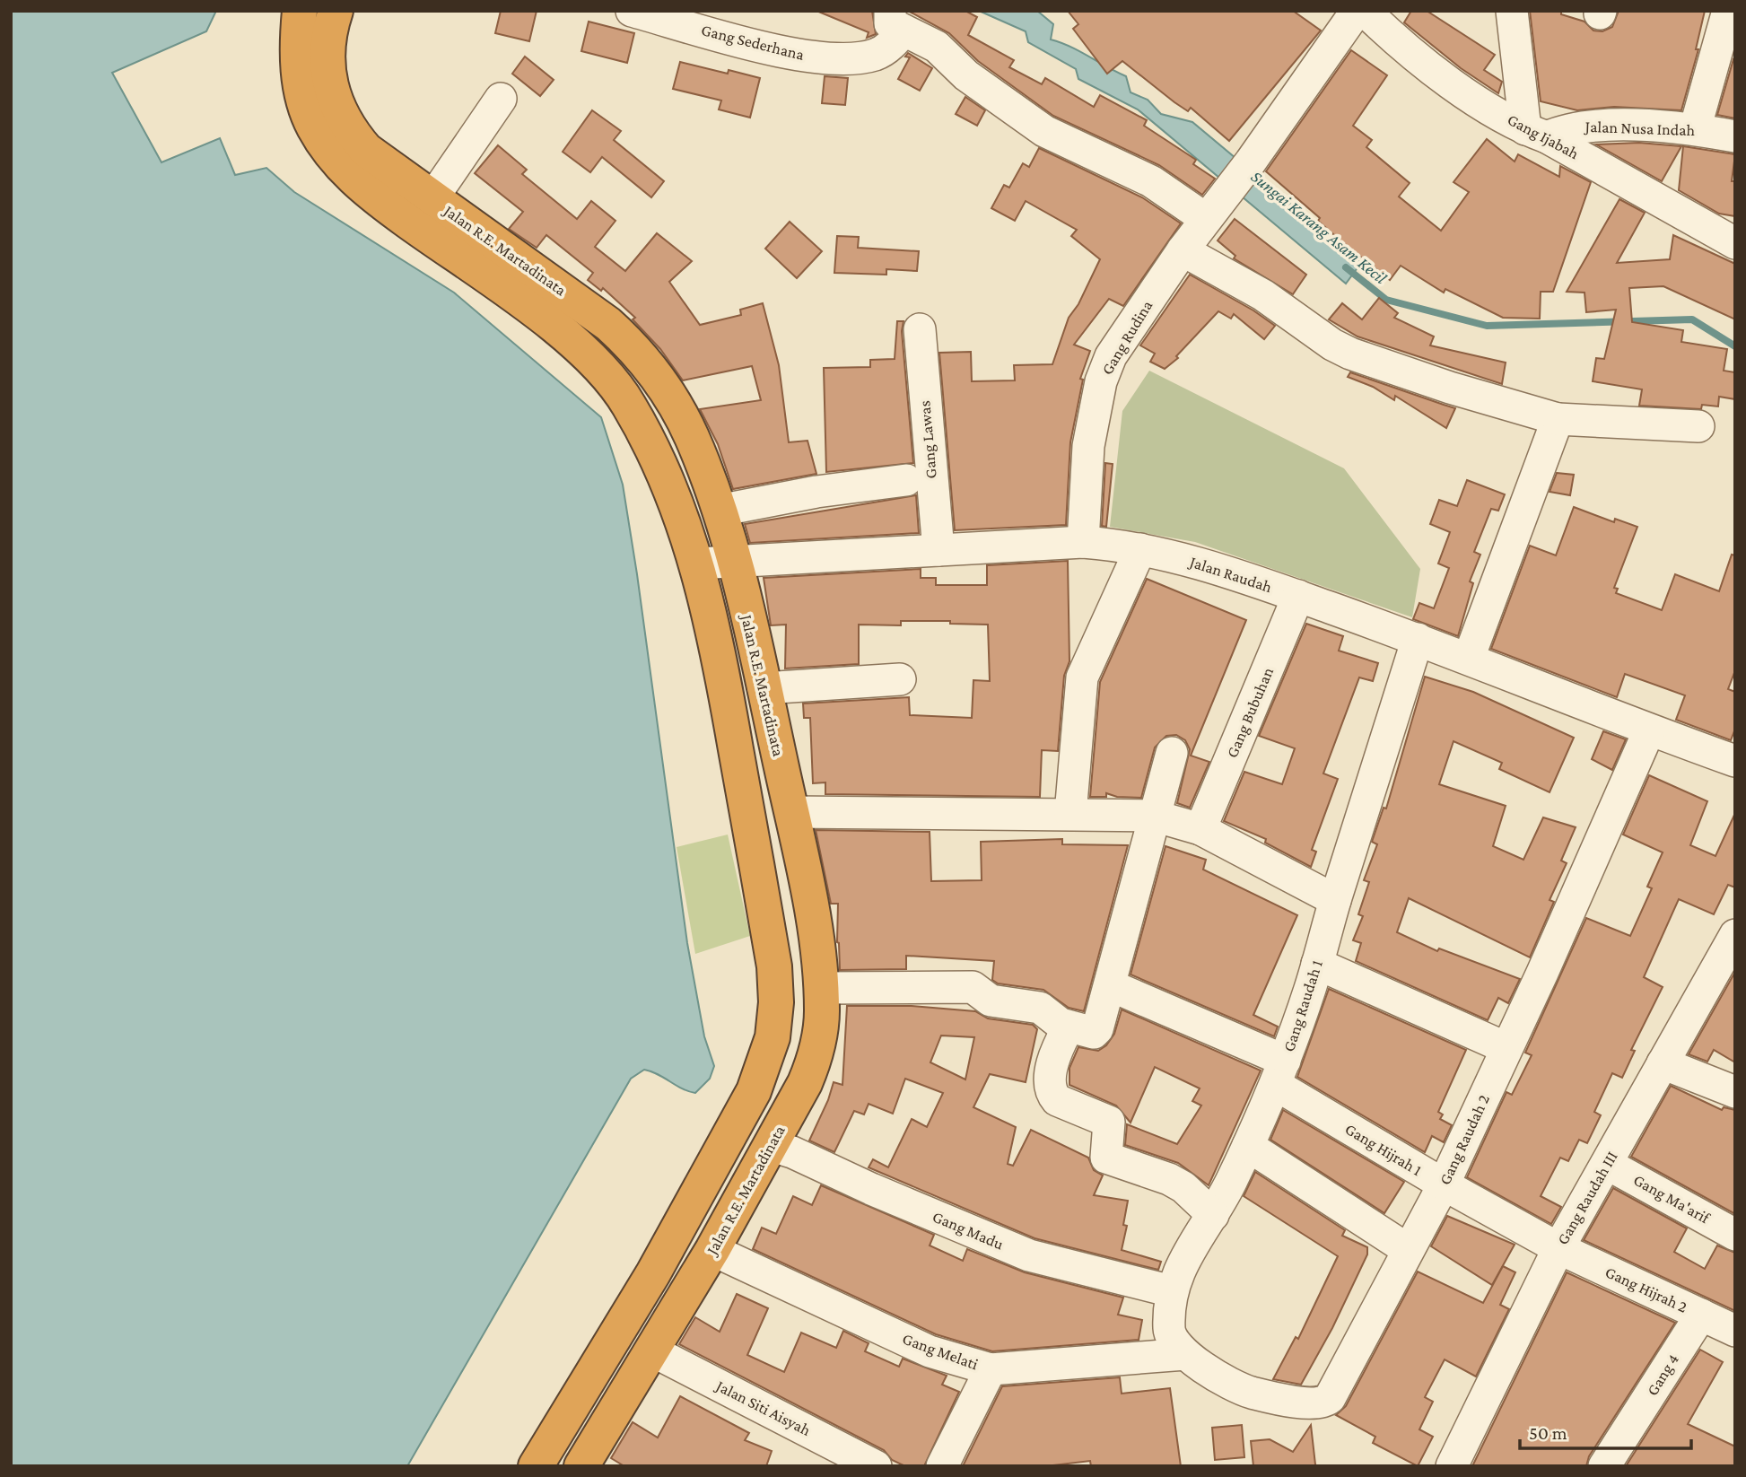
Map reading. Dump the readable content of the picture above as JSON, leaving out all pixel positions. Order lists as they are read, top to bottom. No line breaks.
{"streets":{"highway":["Jalan R.E. Martadinata"],"street":["Gang Sederhana","Jalan Nusa Indah","Gang Ijabah","Gang Rudina","Gang Lawas","Jalan Raudah","Gang Bubuhan","Gang Raudah 1","Gang Raudah 2","Gang Hijrah 1","Gang Raudah III","Gang Ma'arif","Gang Madu","Gang Hijrah 2","Gang Melati","Gang 4","Jalan Siti Aisyah"]},"crossings":[["Jalan Nusa Indah","Gang Ijabah"],["Jalan R.E. Martadinata","Jalan Raudah"],["Jalan R.E. Martadinata","Gang Madu"],["Jalan R.E. Martadinata","Gang Melati"],["Jalan R.E. Martadinata","Jalan Siti Aisyah"],["Gang Rudina","Jalan Raudah"],["Gang Lawas","Jalan Raudah"],["Jalan Raudah","Gang Bubuhan"],["Jalan Raudah","Gang Raudah 1"],["Jalan Raudah","Gang Raudah 2"],["Gang Raudah 1","Gang Raudah 2"],["Gang Raudah 1","Gang Hijrah 1"],["Gang Raudah 1","Gang Madu"],["Gang Raudah 1","Gang Melati"],["Gang Raudah 2","Gang Hijrah 1"],["Gang Raudah 2","Gang Melati"],["Gang Hijrah 1","Gang Raudah III"],["Gang Hijrah 1","Gang Hijrah 2"],["Gang Raudah III","Gang Ma'arif"],["Gang Raudah III","Gang Hijrah 2"],["Gang Hijrah 2","Gang 4"]],"water":["Sungai Karang Asam Kecil"],"scale_bar":"50 m"}
